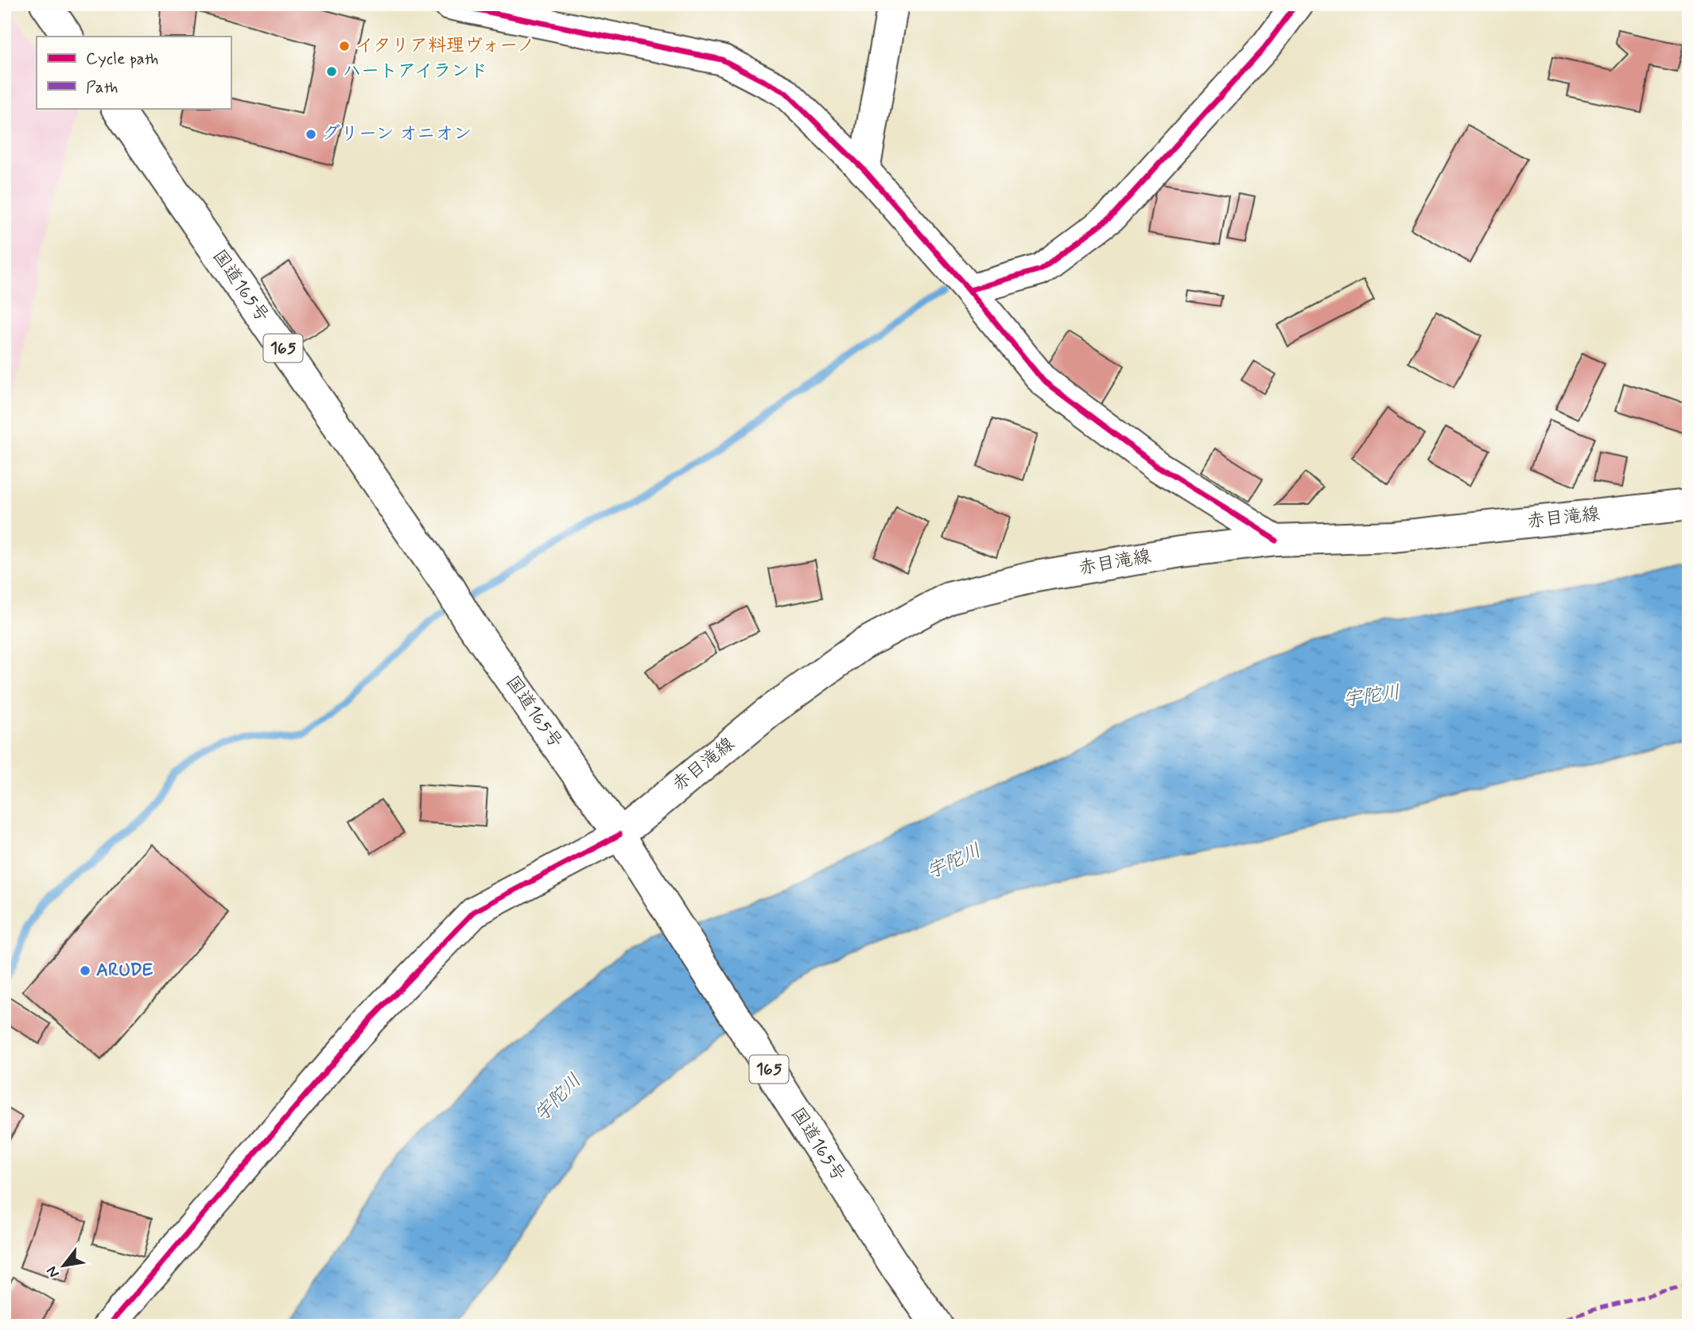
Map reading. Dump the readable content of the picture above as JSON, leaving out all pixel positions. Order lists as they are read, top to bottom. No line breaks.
{"streets":{"main road":["国道165号","165","赤目滝線"]},"crossings":[["国道165号","赤目滝線"]],"water":["宇陀川"],"places":["イタリア料理ヴォーノ","ハートアイランド","グリーン オニオン","ARUDE"],"legend":["Cycle path","Path"],"north":"bottom left"}
